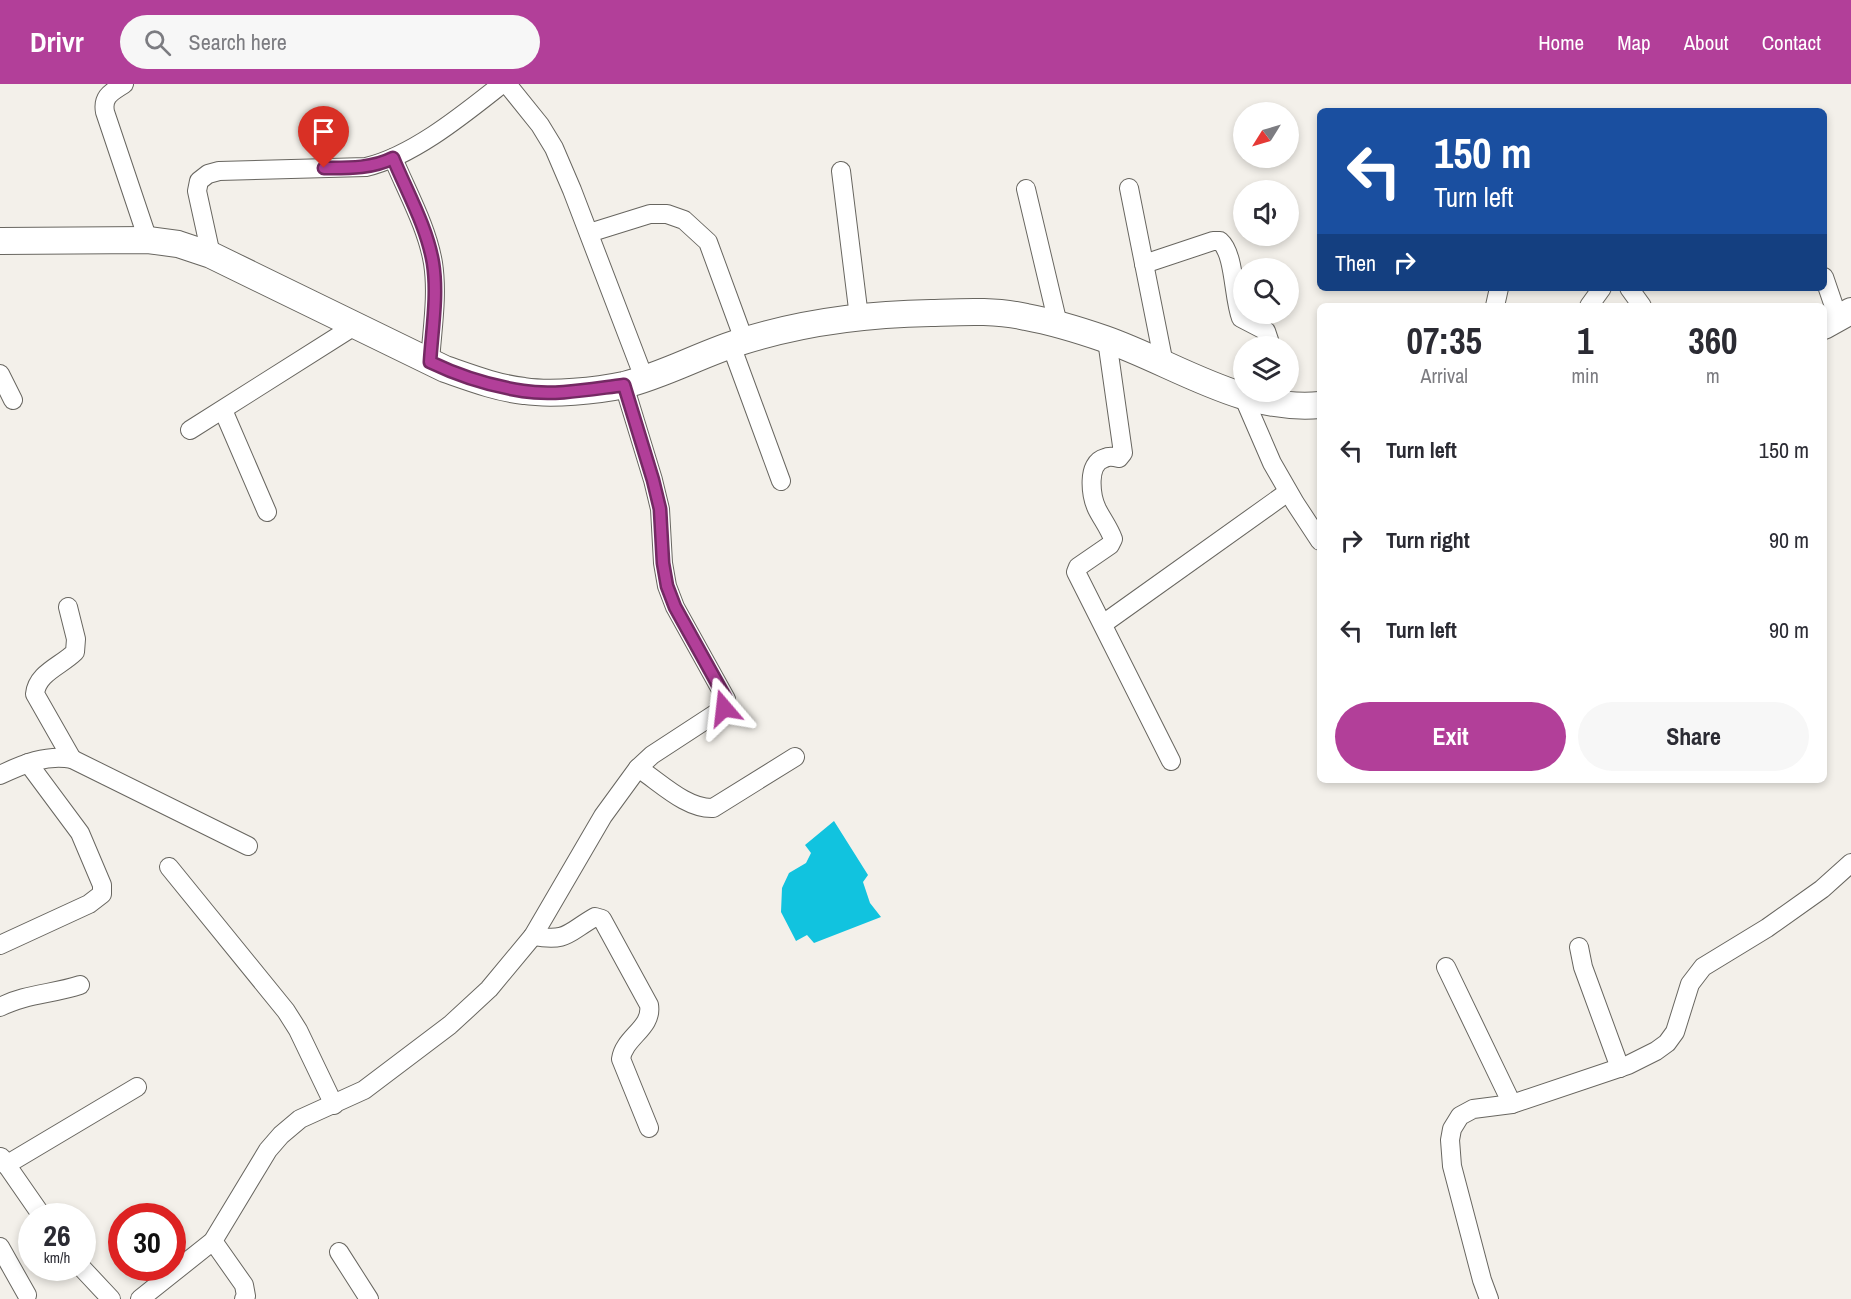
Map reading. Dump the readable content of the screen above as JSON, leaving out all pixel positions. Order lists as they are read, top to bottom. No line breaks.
{"north":"bottom left","page":{"header":"Drivr","search":"Search here","nav":["Home","Map","About","Contact"],"turn":["150 m","Turn left"],"then":"Then","eta":["07:35","Arrival","1","min","360","m"],"list":[{"name":"Turn left","value":"150 m"},{"name":"Turn right","value":"90 m"},{"name":"Turn left","value":"90 m"}],"buttons":["Exit","Share"],"speed":"26 km/h","limit":"30"}}
